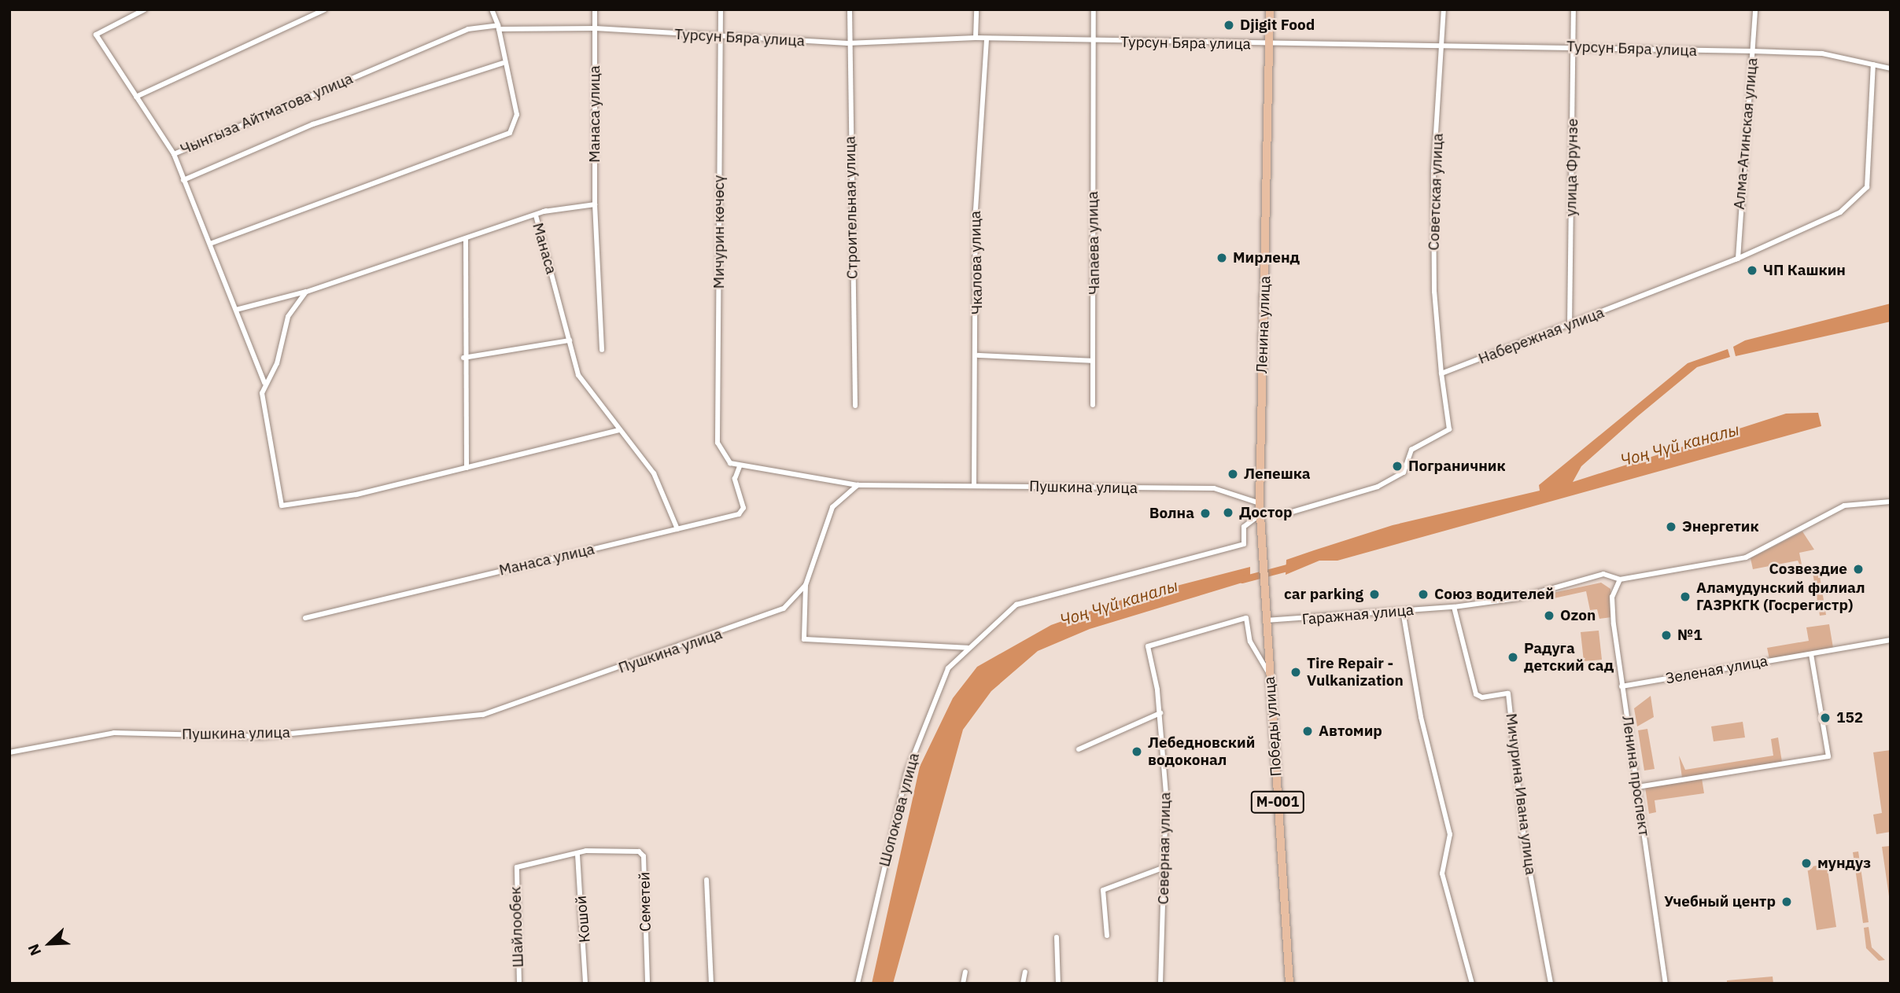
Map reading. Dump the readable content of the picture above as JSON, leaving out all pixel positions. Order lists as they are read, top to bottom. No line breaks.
{"streets":{"main road":["Ленина улица","Победы улица","М-001"],"street":["Турсун Бяра улица","Чынгыза Айтматова улица","Манаса улица","Алма-Атинская улица","улица Фрунзе","Советская улица","Строительная улица","Мичурин көчөсү","Чапаева улица","Манаса","Чкалова улица","Набережная улица","Пушкина улица","Гаражная улица","Зеленая улица","Ленина проспект","Мичурина Ивана улица","Шопокова улица","Северная улица","Семетей","Кошой","Шайлообек"]},"crossings":[["Турсун Бяра улица","Чынгыза Айтматова улица"],["Турсун Бяра улица","Манаса улица"],["Турсун Бяра улица","Алма-Атинская улица"],["Турсун Бяра улица","улица Фрунзе"],["Турсун Бяра улица","Советская улица"],["Турсун Бяра улица","Строительная улица"],["Турсун Бяра улица","Мичурин көчөсү"],["Турсун Бяра улица","Чапаева улица"],["Турсун Бяра улица","Чкалова улица"],["Турсун Бяра улица","Ленина улица"],["Турсун Бяра улица","Набережная улица"],["Манаса улица","Мичурин көчөсү"],["Манаса улица","Манаса"],["Алма-Атинская улица","Набережная улица"],["улица Фрунзе","Набережная улица"],["Советская улица","Набережная улица"],["Чкалова улица","Пушкина улица"],["Ленина улица","Пушкина улица"],["Ленина улица","Победы улица"],["Ленина улица","Шопокова улица"],["Гаражная улица","Победы улица"],["Гаражная улица","Ленина проспект"],["Гаражная улица","Мичурина Ивана улица"],["Зеленая улица","Ленина проспект"],["Победы улица","Северная улица"],["Семетей","Кошой"],["Семетей","Шайлообек"],["Кошой","Шайлообек"]],"water":["Чоң Чүй каналы"],"places":["Djigit Food","Мирленд","ЧП Кашкин","Пограничник","Лепешка","Достор","Волна","Энергетик","Созвездие","car parking","Союз водителей","Аламудунский филиал ГАЗРКГК (Госрегистр)","Ozon","№1","Радуга детский сад","Tire Repair - Vulkanization","152","Автомир","Лебедновский водоконал","мундуз","Учебный центр"],"north":"bottom left"}
